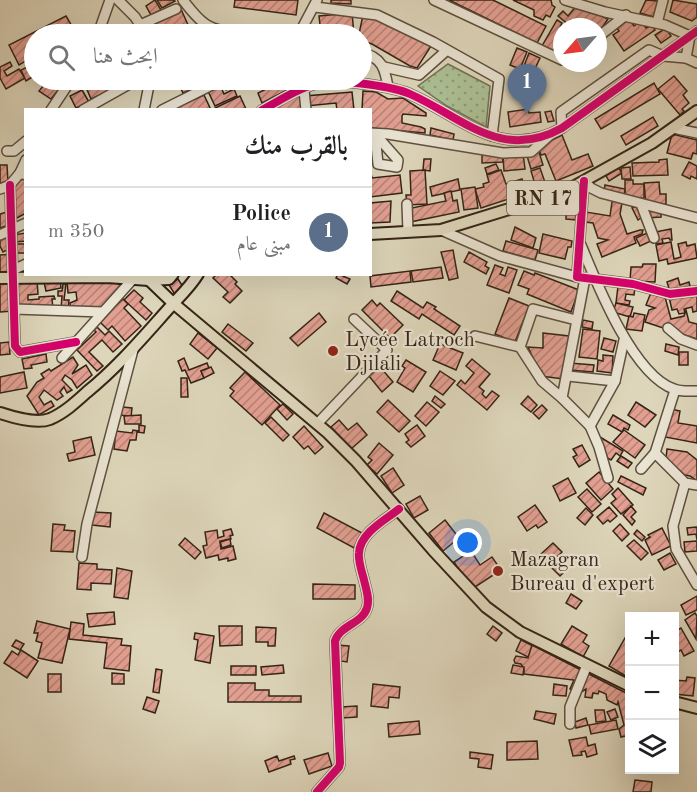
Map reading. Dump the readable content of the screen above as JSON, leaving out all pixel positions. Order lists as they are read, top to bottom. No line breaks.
{"streets":{"main road":["RN 17"]},"places":["Lycée Latroch Djilali","Mazagran Bureau d'expert"],"north":"bottom left","page":{"search":"ابحث هنا","pins":"1","heading":"بالقرب منك","list":[{"mark":"1","name":"Police","note":"مبنى عام","value":"350 m"}],"map_buttons":["+","−"]}}
